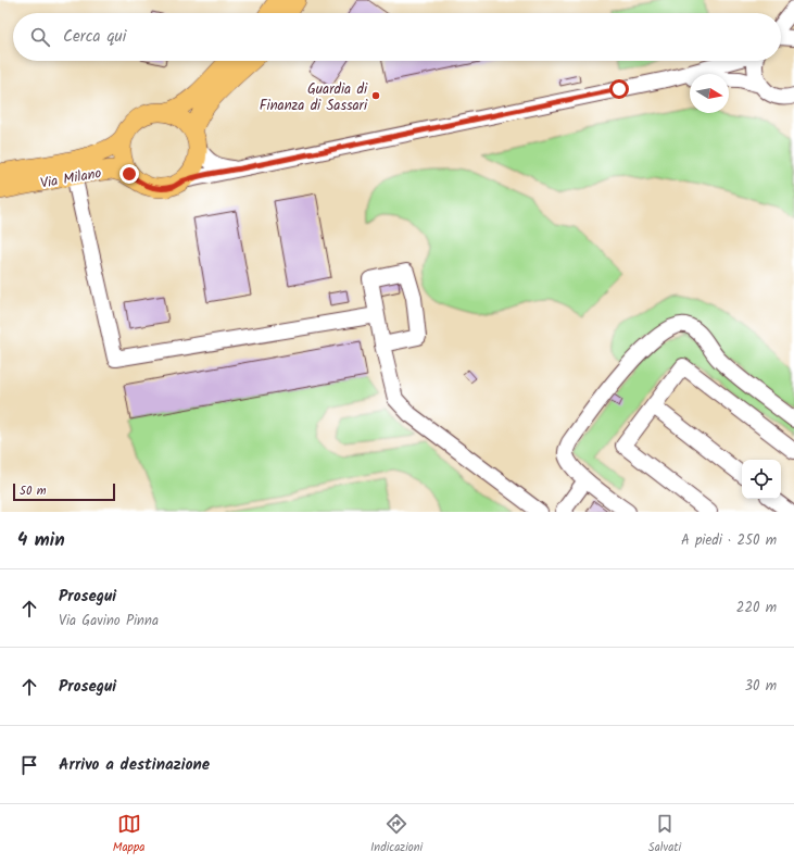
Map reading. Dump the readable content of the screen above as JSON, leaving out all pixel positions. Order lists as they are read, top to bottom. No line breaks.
{"streets":{"main road":["Via Milano"]},"places":["Guardia di Finanza di Sassari"],"scale_bar":"50 m","north":"right","page":{"search":"Cerca qui","scale":"50 m","heading":["4 min","A piedi · 250 m"],"list":[["Prosegui","Via Gavino Pinna","220 m"],["Prosegui","30 m"],"Arrivo a destinazione"],"nav":["Mappa","Indicazioni","Salvati"]}}
